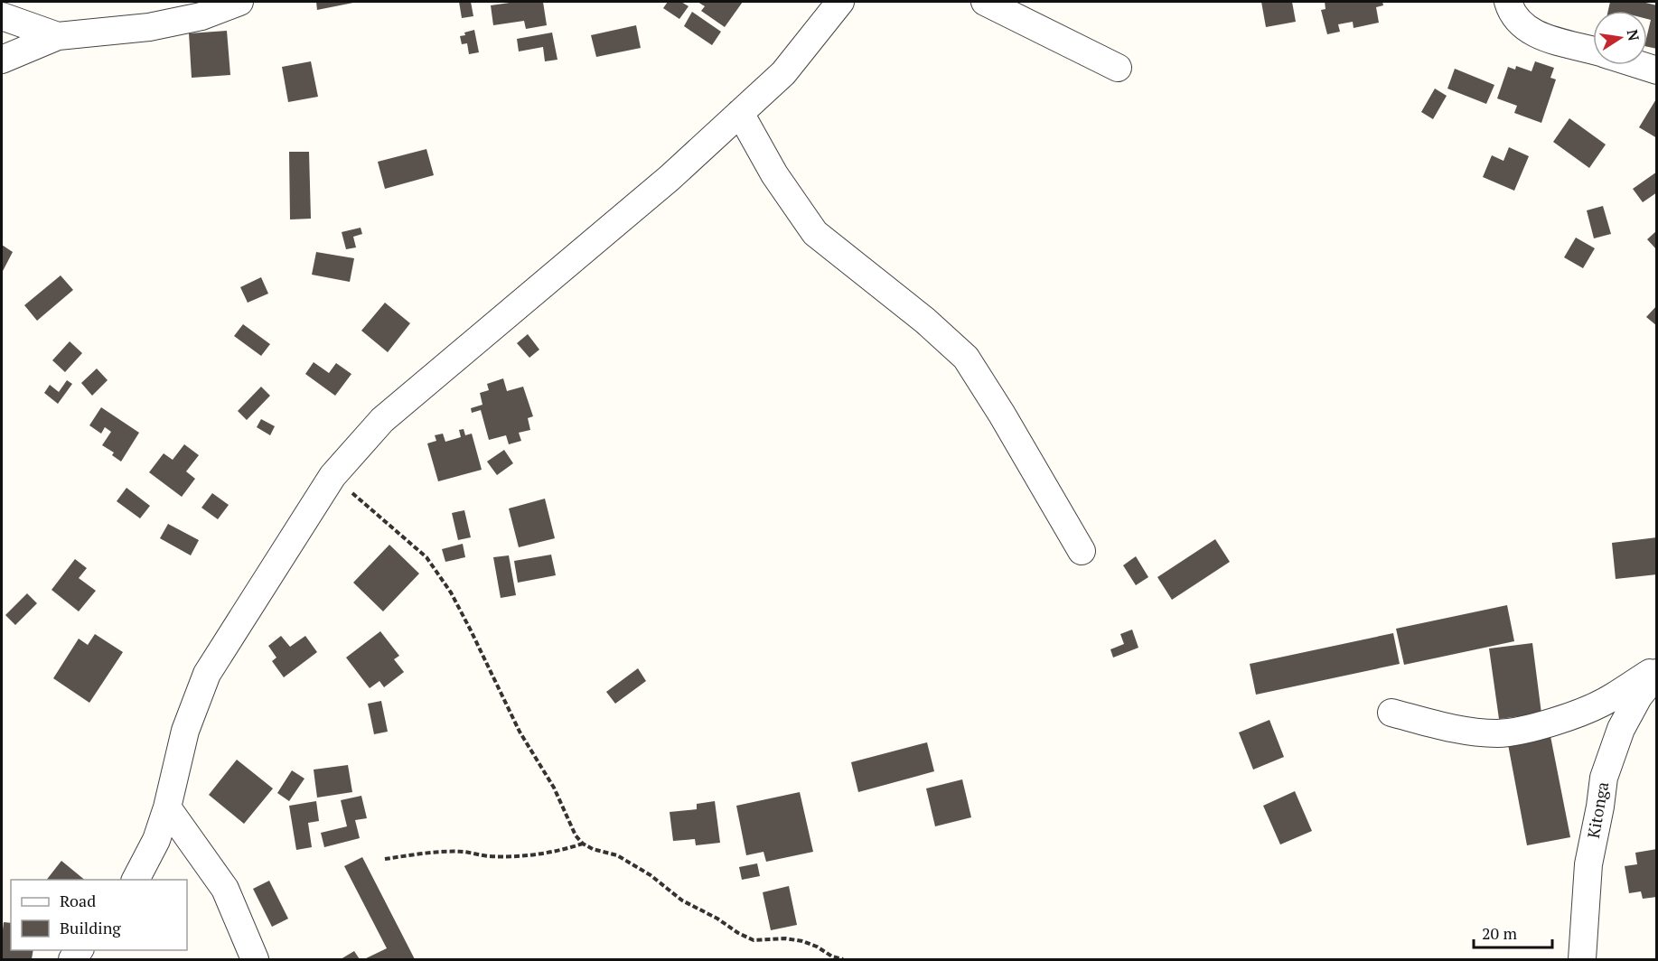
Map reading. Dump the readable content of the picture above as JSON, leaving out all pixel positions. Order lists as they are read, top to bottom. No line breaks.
{"streets":{"street":["Kitonga"]},"legend":["Road","Building"],"scale_bar":"20 m","north":"right"}
